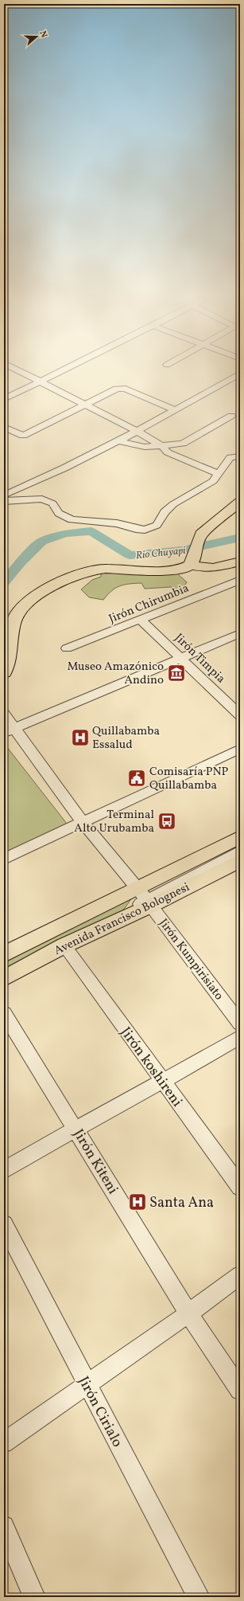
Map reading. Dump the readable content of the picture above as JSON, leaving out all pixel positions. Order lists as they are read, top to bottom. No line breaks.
{"streets":{"main road":["Avenida Francisco Bolognesi"],"street":["Jirón Chirumbia","Jirón Timpia","Jirón Kumpirisiato","Jirón koshireni","Jirón Kiteni","Jirón Cirialo"]},"crossings":[["Jirón Chirumbia","Jirón Timpia"],["Avenida Francisco Bolognesi","Jirón Kumpirisiato"],["Avenida Francisco Bolognesi","Jirón koshireni"]],"water":["Rio Chuyapi"],"places":{"museum":["Museo Amazónico Andino"],"hospital":["Quillabamba Essalud","Santa Ana"],"public building":["Comisaría PNP Quillabamba"],"bus stop":["Terminal Alto Urubamba"]},"north":"right"}
